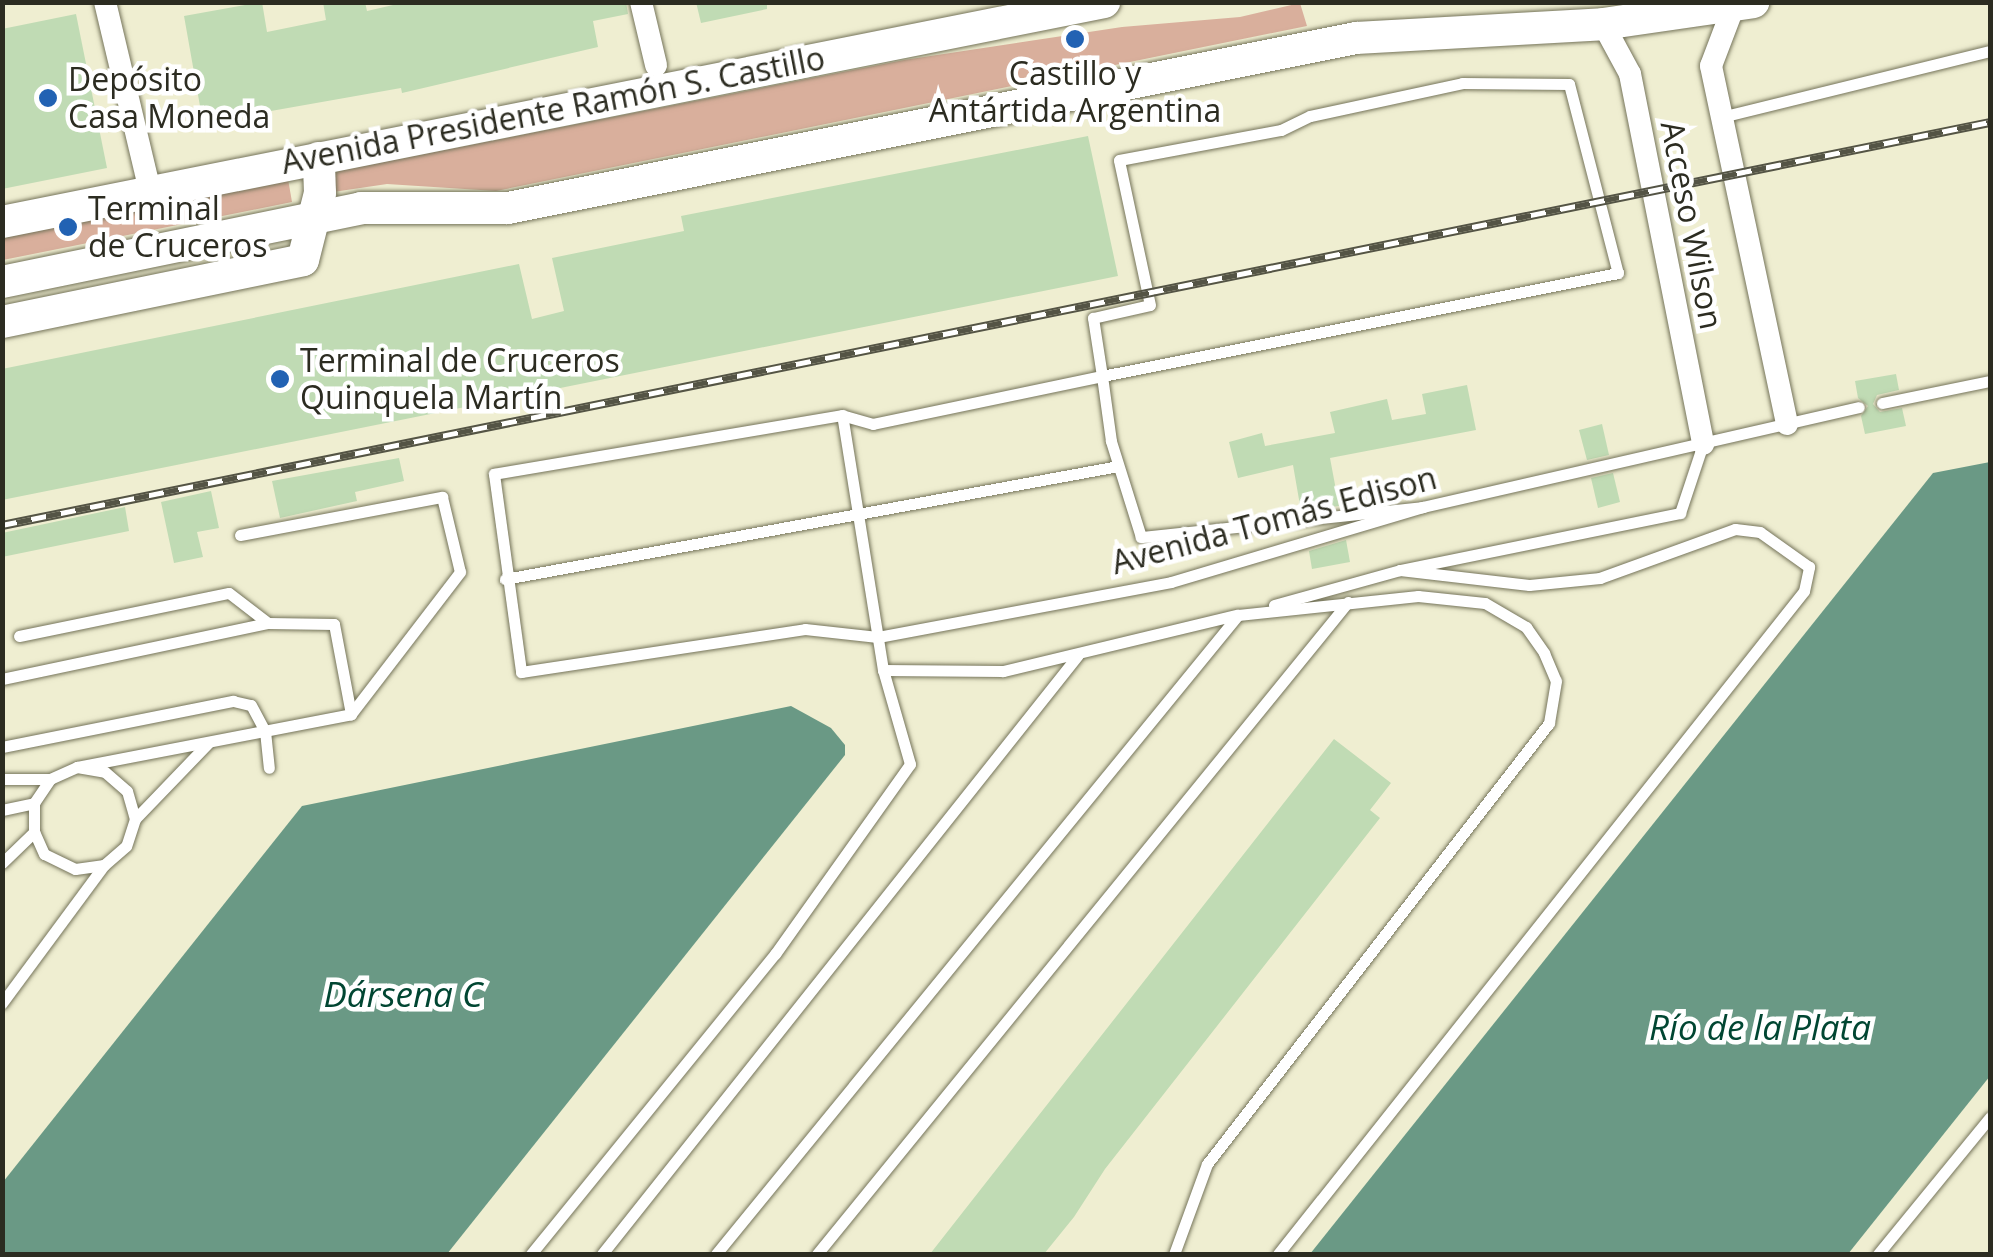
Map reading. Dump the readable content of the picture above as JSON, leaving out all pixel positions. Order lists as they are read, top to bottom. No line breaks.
{"streets":{"main road":["Avenida Presidente Ramón S. Castillo"],"street":["Acceso Wilson"],"lane":["Avenida Tomás Edison"]},"crossings":[["Avenida Presidente Ramón S. Castillo","Acceso Wilson"],["Acceso Wilson","Avenida Tomás Edison"]],"water":["Dársena C","Río de la Plata"],"places":["Castillo y Antártida Argentina","Depósito Casa Moneda","Terminal de Cruceros","Terminal de Cruceros Quinquela Martín"]}
